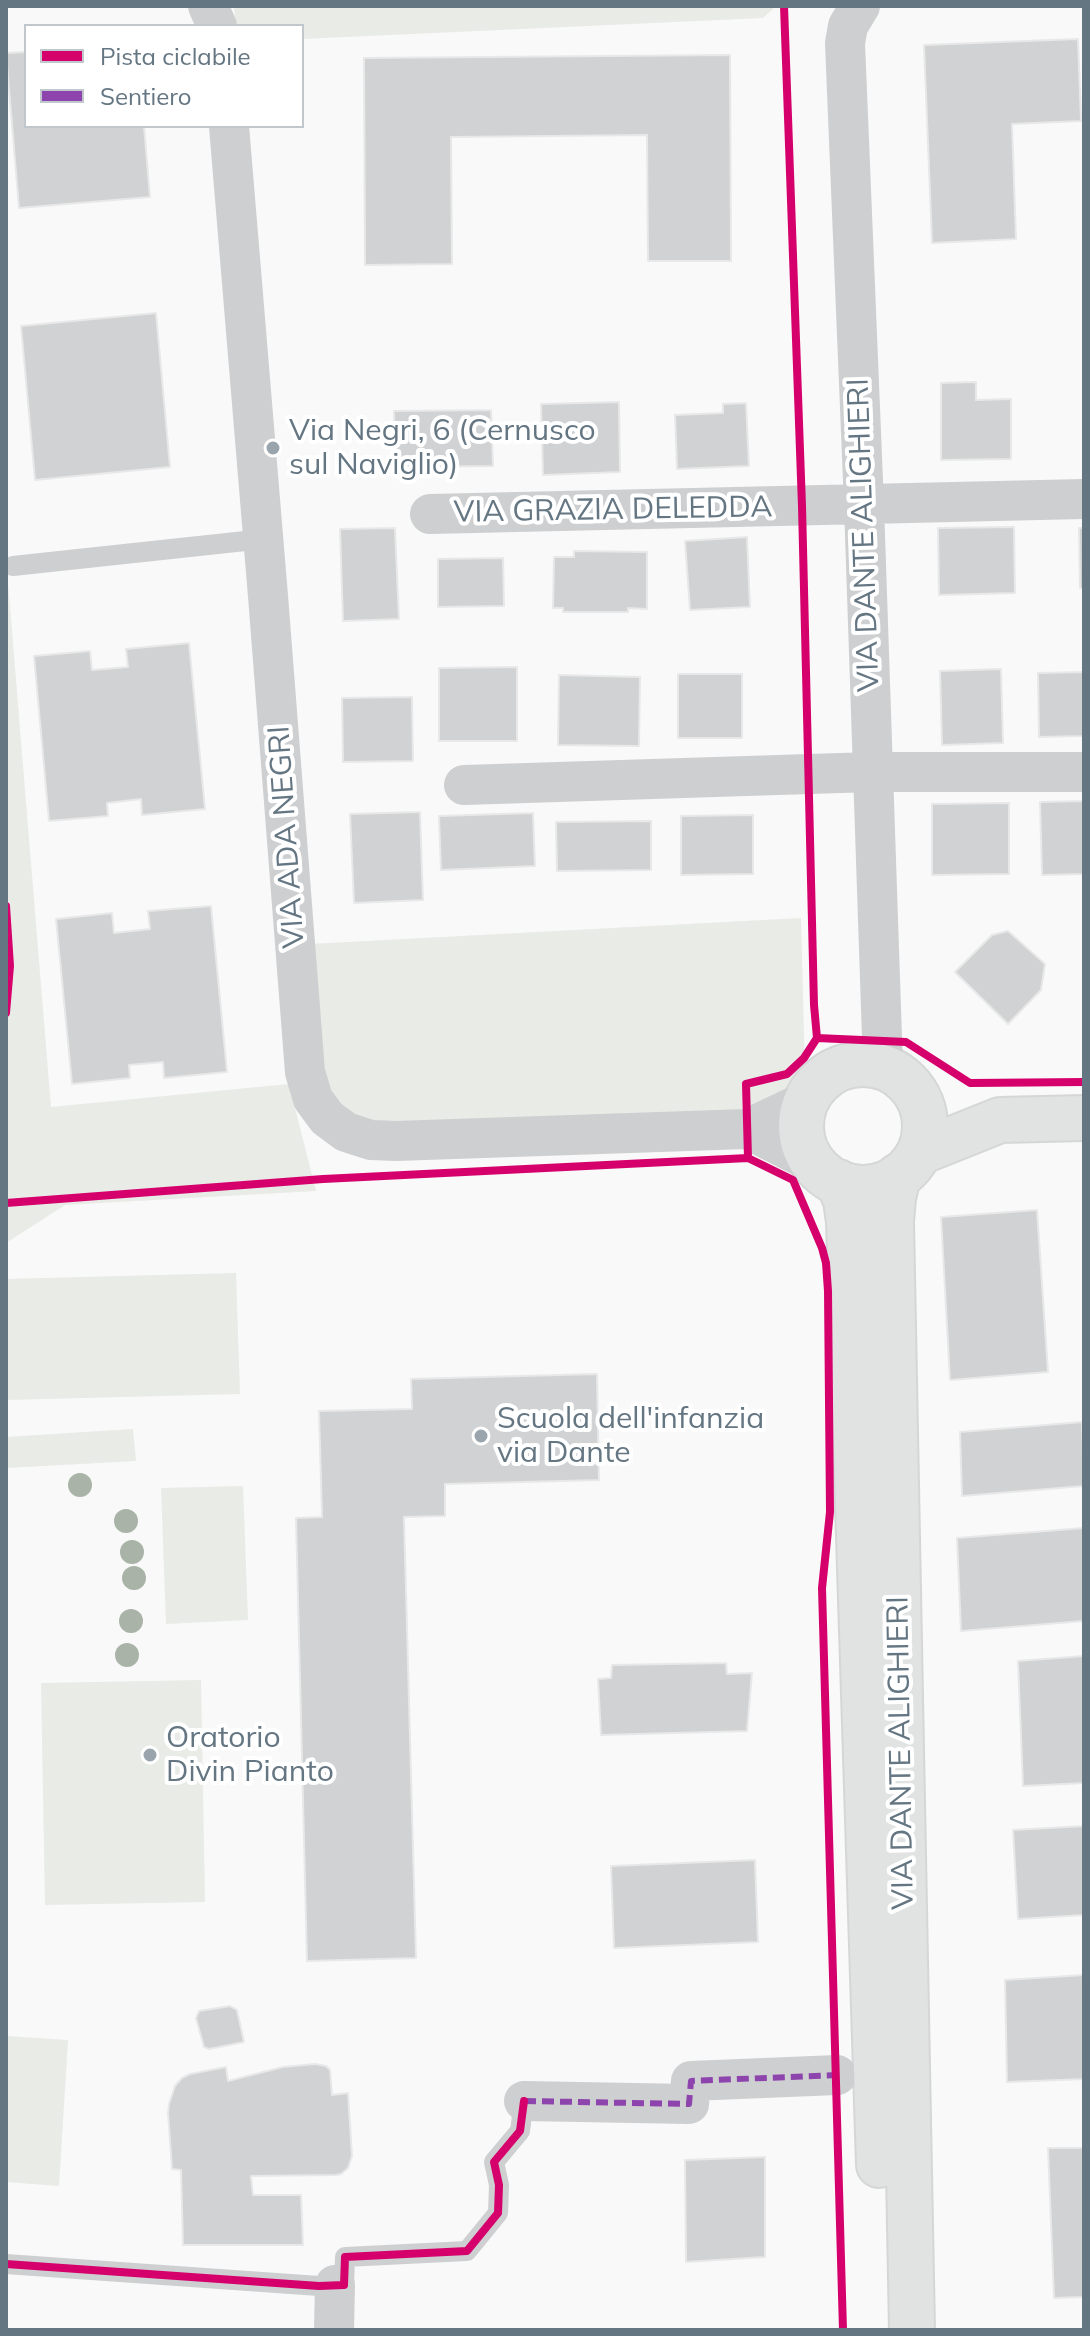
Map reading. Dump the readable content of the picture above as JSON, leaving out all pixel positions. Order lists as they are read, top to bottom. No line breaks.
{"streets":{"street":["VIA GRAZIA DELEDDA","VIA DANTE ALIGHIERI","VIA ADA NEGRI"]},"crossings":[["VIA GRAZIA DELEDDA","VIA DANTE ALIGHIERI"],["VIA DANTE ALIGHIERI","VIA ADA NEGRI"]],"places":["Via Negri, 6 (Cernusco sul Naviglio)","Scuola dell'infanzia via Dante","Oratorio Divin Pianto"],"legend":["Pista ciclabile","Sentiero"]}
